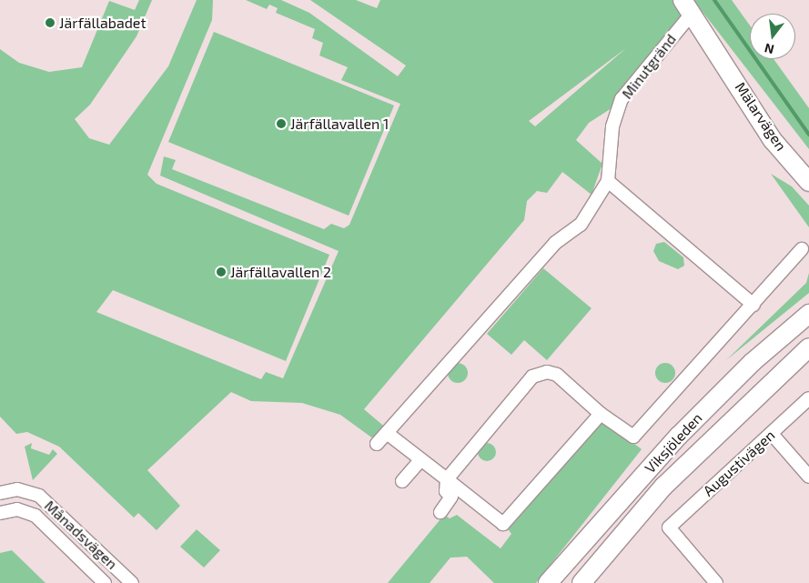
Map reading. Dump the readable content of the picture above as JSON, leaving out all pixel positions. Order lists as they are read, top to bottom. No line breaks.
{"streets":{"main road":["Mälarvägen","Viksjöleden"],"street":["Minutgränd","Augustivägen","Månadsvägen"]},"crossings":[["Minutgränd","Mälarvägen"]],"places":["Järfällabadet","Järfällavallen 1","Järfällavallen 2"],"north":"bottom"}
